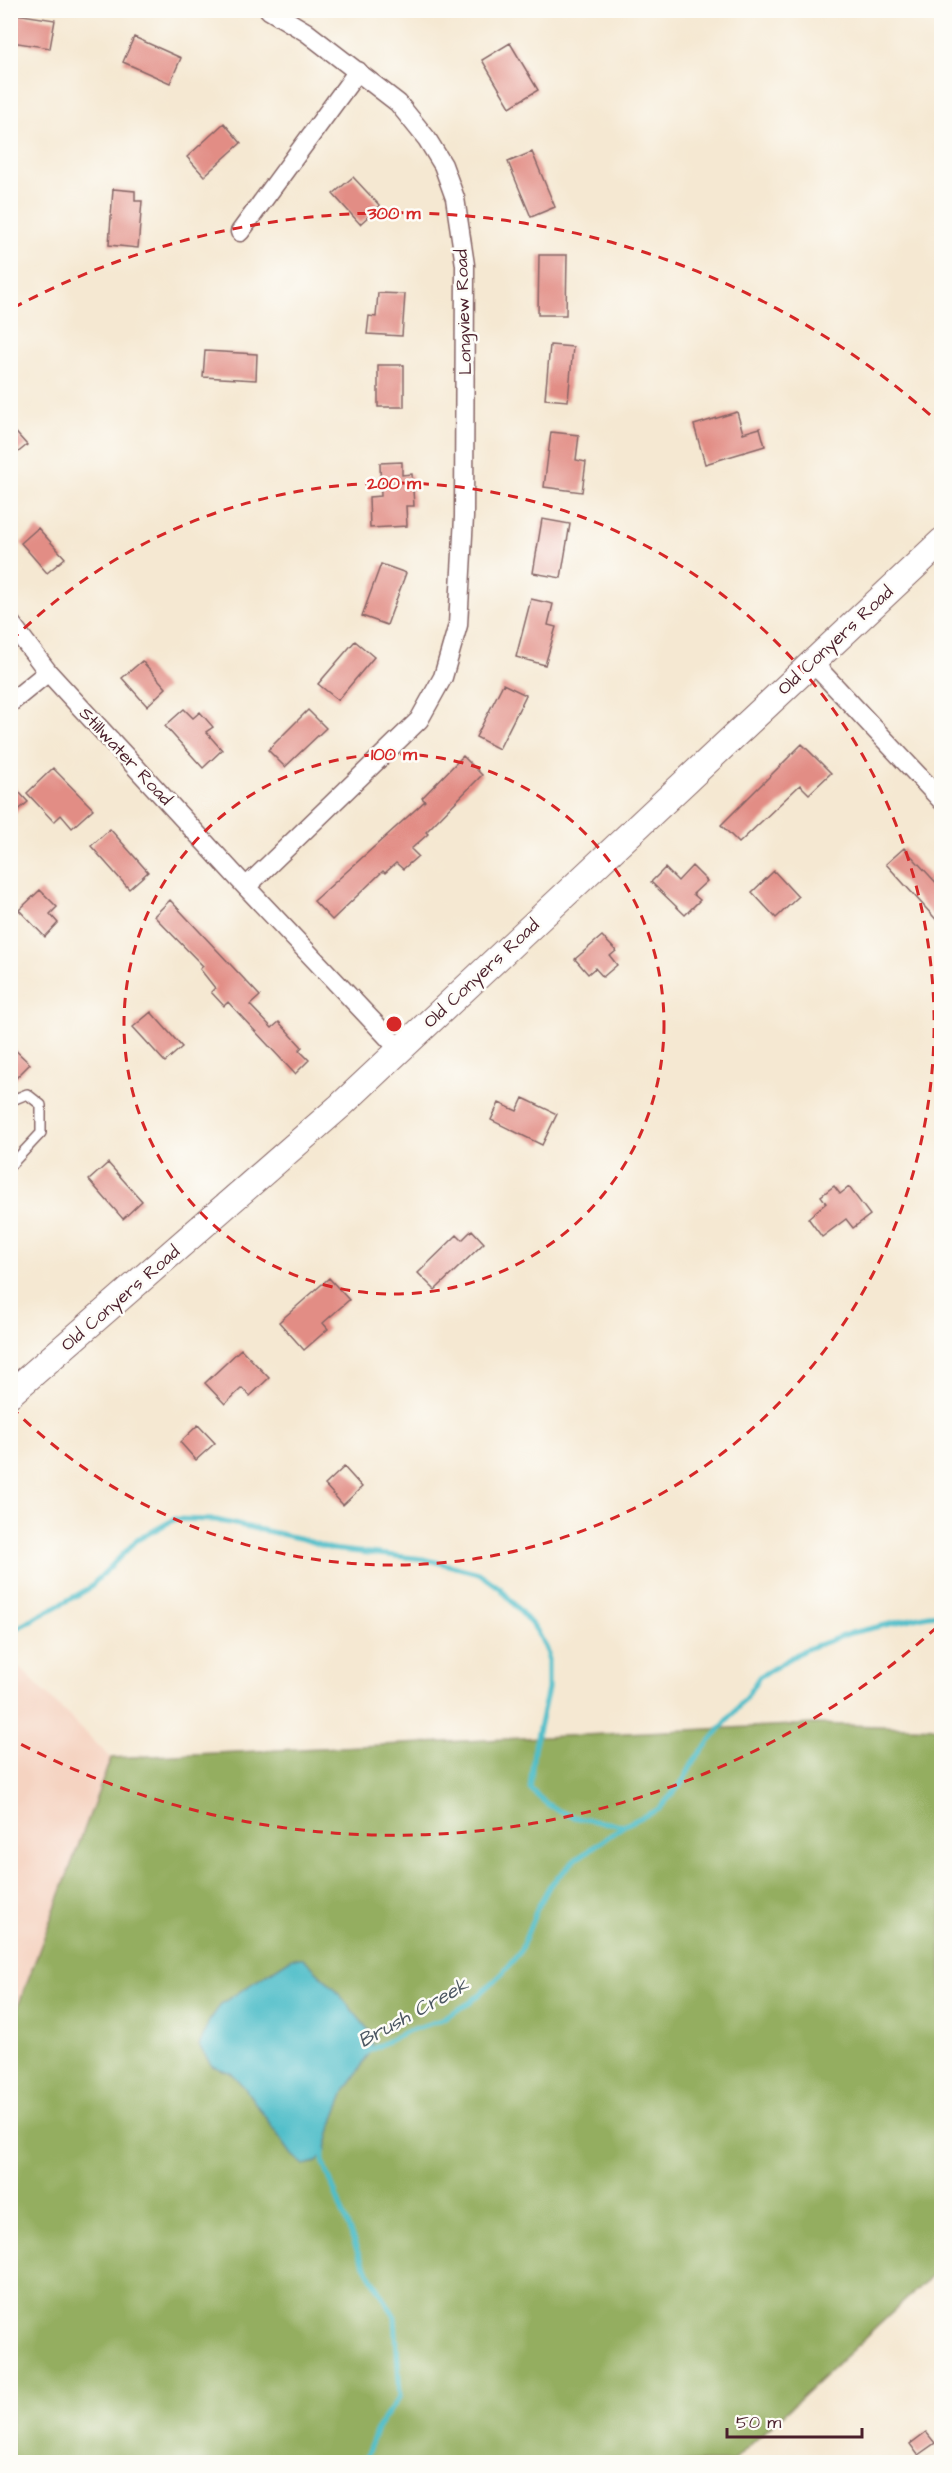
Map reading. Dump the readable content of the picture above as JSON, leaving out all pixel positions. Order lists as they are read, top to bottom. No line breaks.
{"streets":{"street":["Longview Road","Old Conyers Road","Stillwater Road"]},"crossings":[["Longview Road","Stillwater Road"],["Old Conyers Road","Stillwater Road"]],"water":["Brush Creek"],"scale_bar":"50 m","rings":["300 m","200 m","100 m"]}
